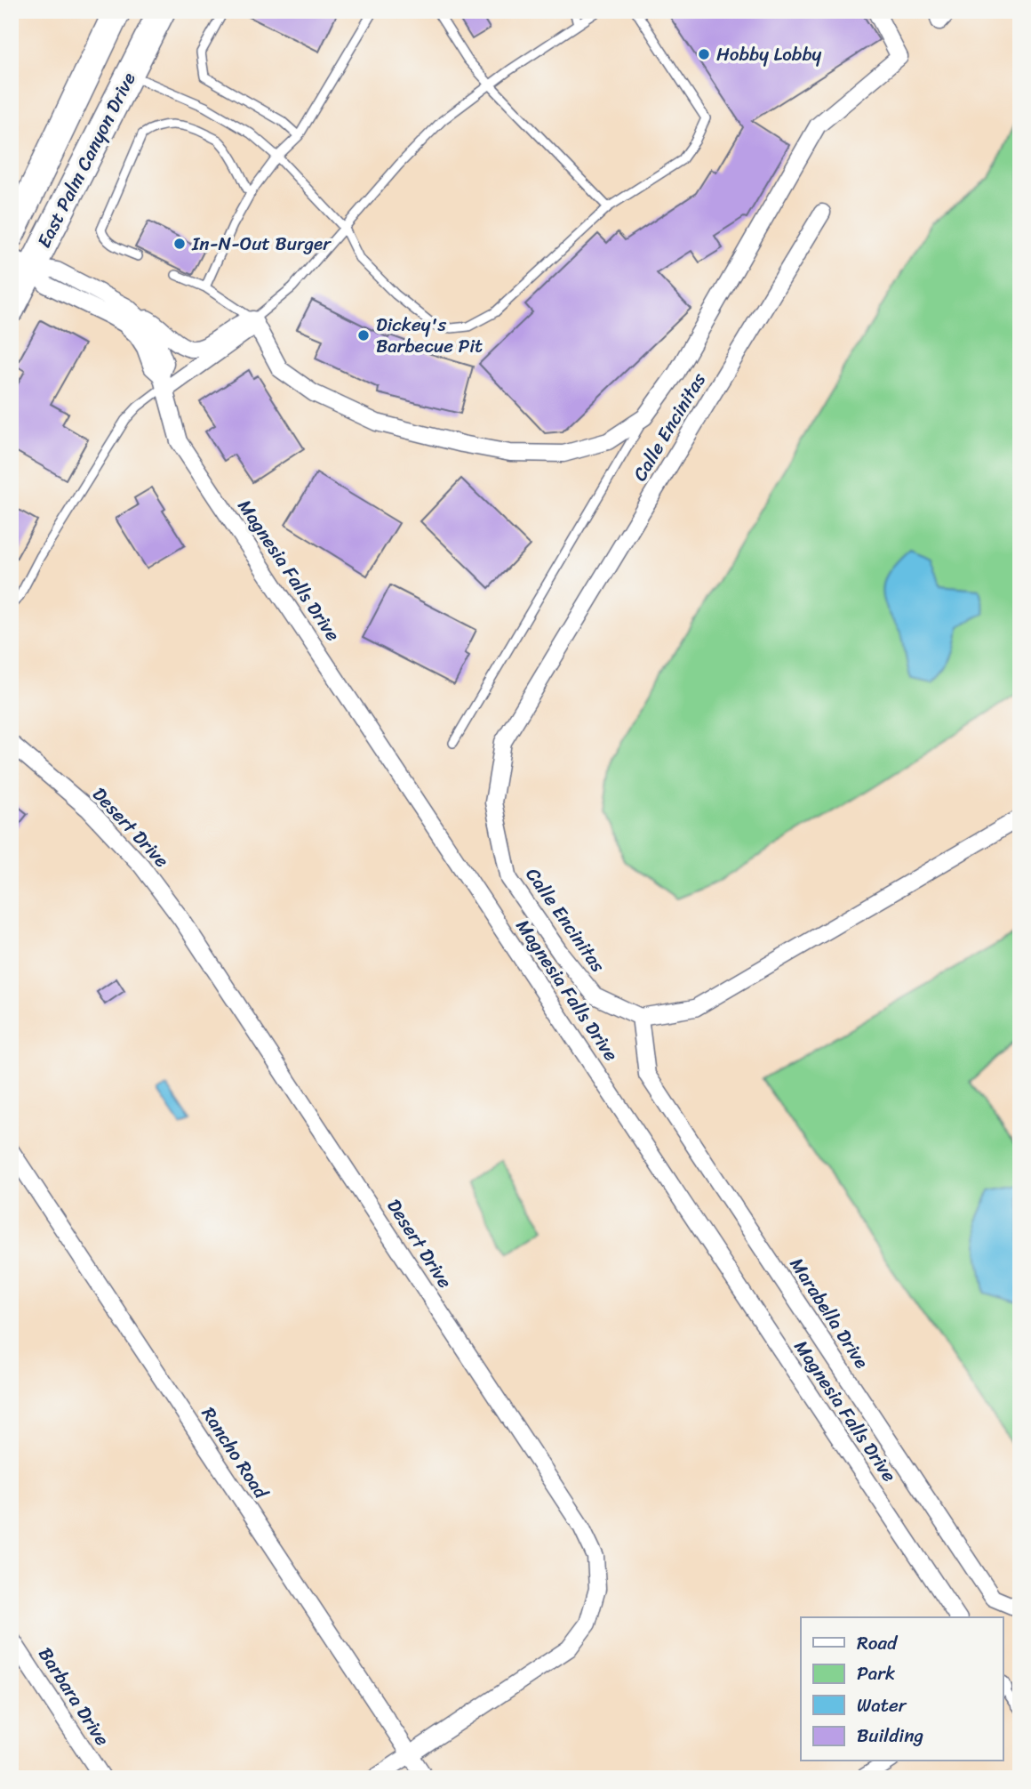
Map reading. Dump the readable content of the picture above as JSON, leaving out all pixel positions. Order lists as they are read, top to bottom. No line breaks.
{"streets":{"main road":["East Palm Canyon Drive"],"street":["Calle Encinitas","Magnesia Falls Drive","Desert Drive","Marabella Drive","Rancho Road","Barbara Drive"]},"crossings":[["East Palm Canyon Drive","Magnesia Falls Drive"],["Calle Encinitas","Marabella Drive"],["Desert Drive","Rancho Road"]],"places":["Hobby Lobby","In-N-Out Burger","Dickey's Barbecue Pit"],"legend":["Road","Park","Water","Building"]}
